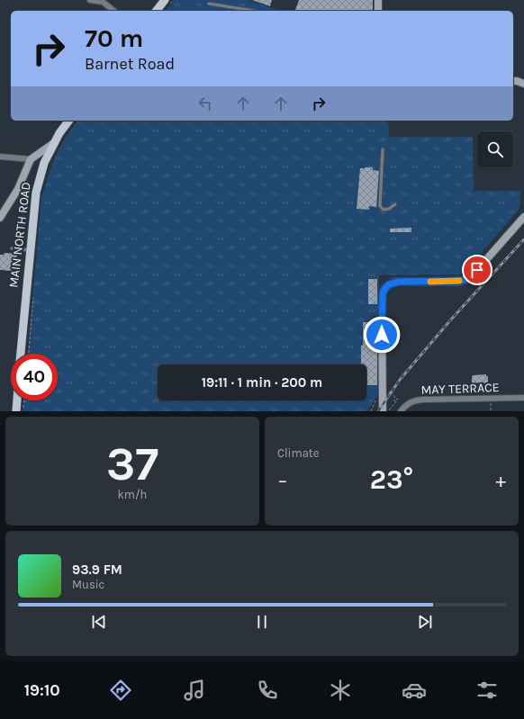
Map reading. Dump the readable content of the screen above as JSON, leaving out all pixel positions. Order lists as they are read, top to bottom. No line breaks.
{"streets":{"main road":["MAIN NORTH ROAD"],"street":["MAY TERRACE"]},"page":{"turn":["70 m","Barnet Road"],"limit":"40","trip":"19:11 · 1 min · 200 m","tile":[["37","km/h"],"Climate"],"heat":["−","23°","+"],"song":["93.9 FM","Music"],"tabs":"19:10"}}
